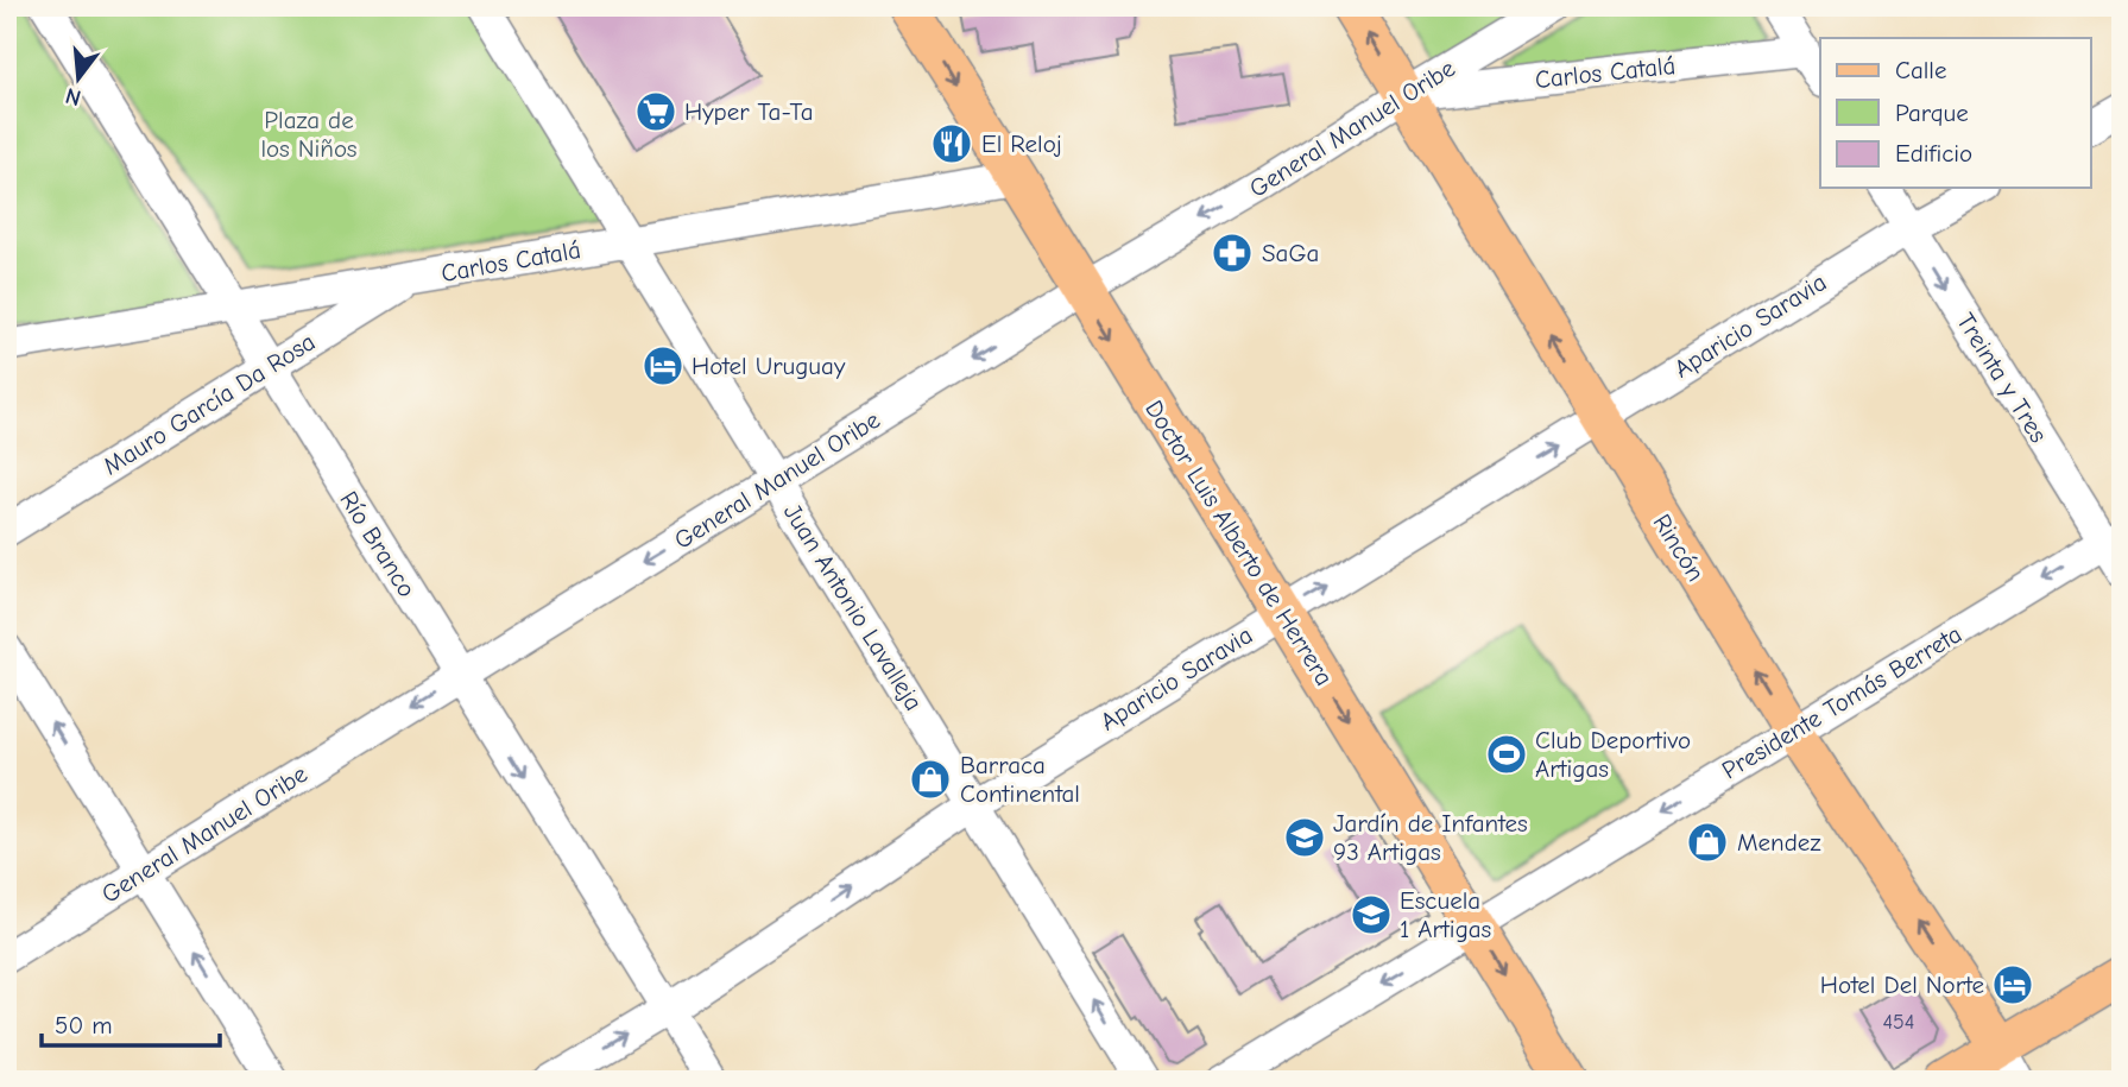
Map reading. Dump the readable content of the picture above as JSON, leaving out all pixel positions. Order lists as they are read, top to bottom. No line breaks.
{"streets":{"main road":["Doctor Luis Alberto de Herrera","Rincón"],"street":["Carlos Catalá","General Manuel Oribe","Aparicio Saravia","Treinta y Tres","Mauro García Da Rosa","Río Branco","Juan Antonio Lavalleja","Presidente Tomás Berreta"]},"crossings":[["Carlos Catalá","General Manuel Oribe"],["Carlos Catalá","Mauro García Da Rosa"],["Carlos Catalá","Doctor Luis Alberto de Herrera"],["Carlos Catalá","Río Branco"],["Carlos Catalá","Rincón"],["Carlos Catalá","Juan Antonio Lavalleja"],["General Manuel Oribe","Doctor Luis Alberto de Herrera"],["General Manuel Oribe","Río Branco"],["General Manuel Oribe","Rincón"],["General Manuel Oribe","Juan Antonio Lavalleja"],["Aparicio Saravia","Treinta y Tres"],["Aparicio Saravia","Doctor Luis Alberto de Herrera"],["Aparicio Saravia","Río Branco"],["Aparicio Saravia","Rincón"],["Aparicio Saravia","Juan Antonio Lavalleja"],["Treinta y Tres","Presidente Tomás Berreta"],["Mauro García Da Rosa","Río Branco"],["Doctor Luis Alberto de Herrera","Presidente Tomás Berreta"],["Rincón","Presidente Tomás Berreta"]],"one_way":["General Manuel Oribe","Aparicio Saravia","Treinta y Tres","Doctor Luis Alberto de Herrera","Rincón","Presidente Tomás Berreta"],"parks":["Plaza de los Niños"],"places":{"supermarket":["Hyper Ta-Ta"],"restaurant":["El Reloj"],"pharmacy":["SaGa"],"hotel":["Hotel Uruguay","Hotel Del Norte"],"sports":["Club Deportivo Artigas"],"shop":["Barraca Continental","Mendez"],"school or university":["Jardín de Infantes 93 Artigas","Escuela 1 Artigas"]},"house_numbers":["454"],"legend":["Calle","Parque","Edificio"],"scale_bar":"50 m","north":"bottom"}
